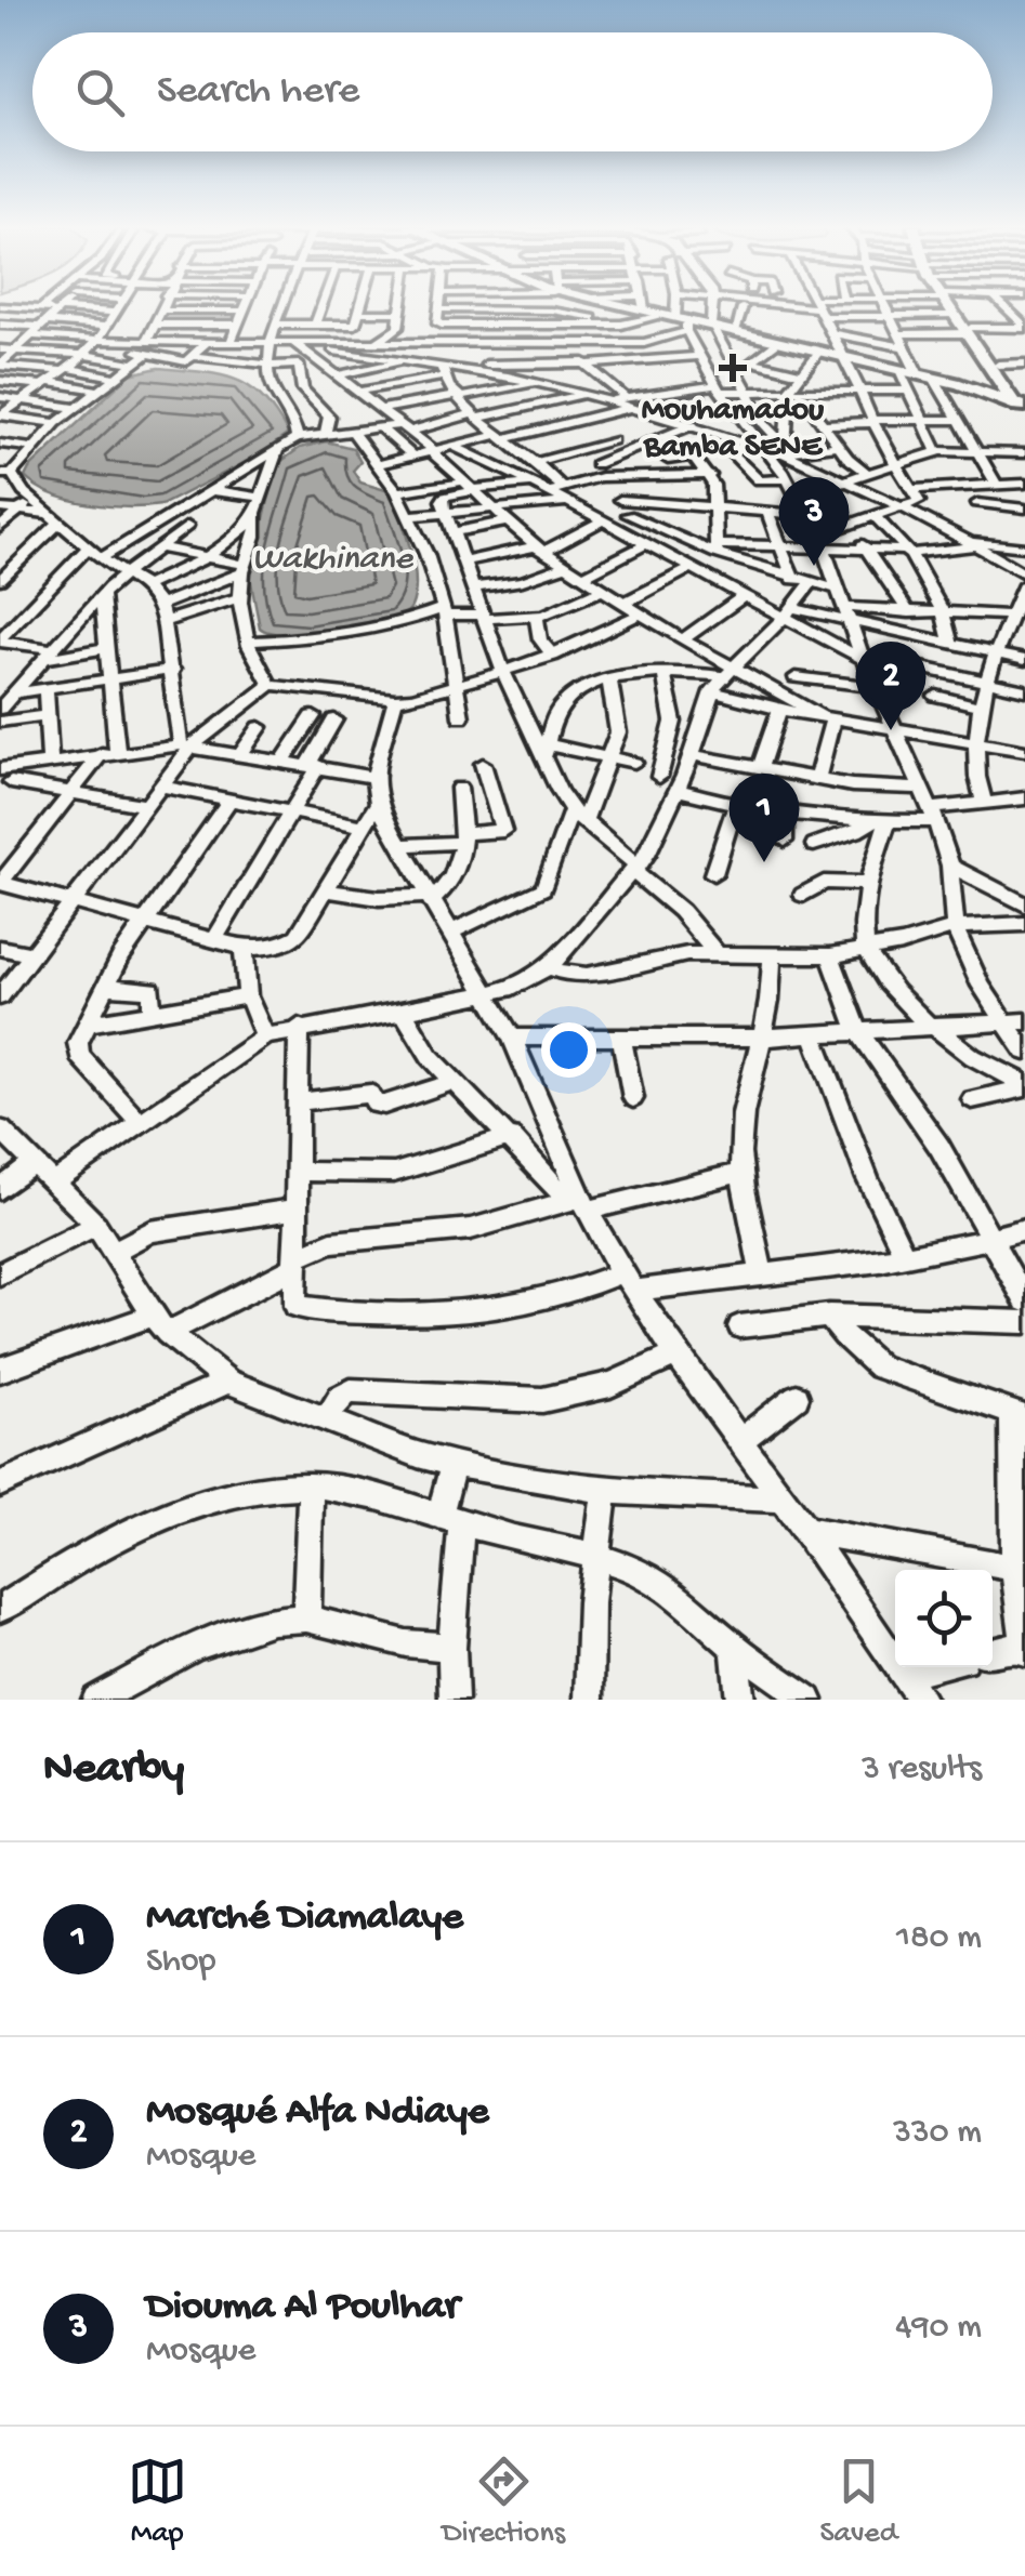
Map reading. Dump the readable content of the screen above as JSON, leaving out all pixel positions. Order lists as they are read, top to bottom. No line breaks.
{"water":["Wakhinane"],"places":{"health":["Mouhamadou Bamba SENE"]},"page":{"search":"Search here","pins":["3","2","1"],"heading":["Nearby","3 results"],"list":[{"mark":"1","name":"Marché Diamalaye","note":"Shop","value":"180 m"},{"mark":"2","name":"Mosqué Alfa Ndiaye","note":"Mosque","value":"330 m"},{"mark":"3","name":"Diouma Al Poulhar","note":"Mosque","value":"490 m"}],"nav":["Map","Directions","Saved"]}}
